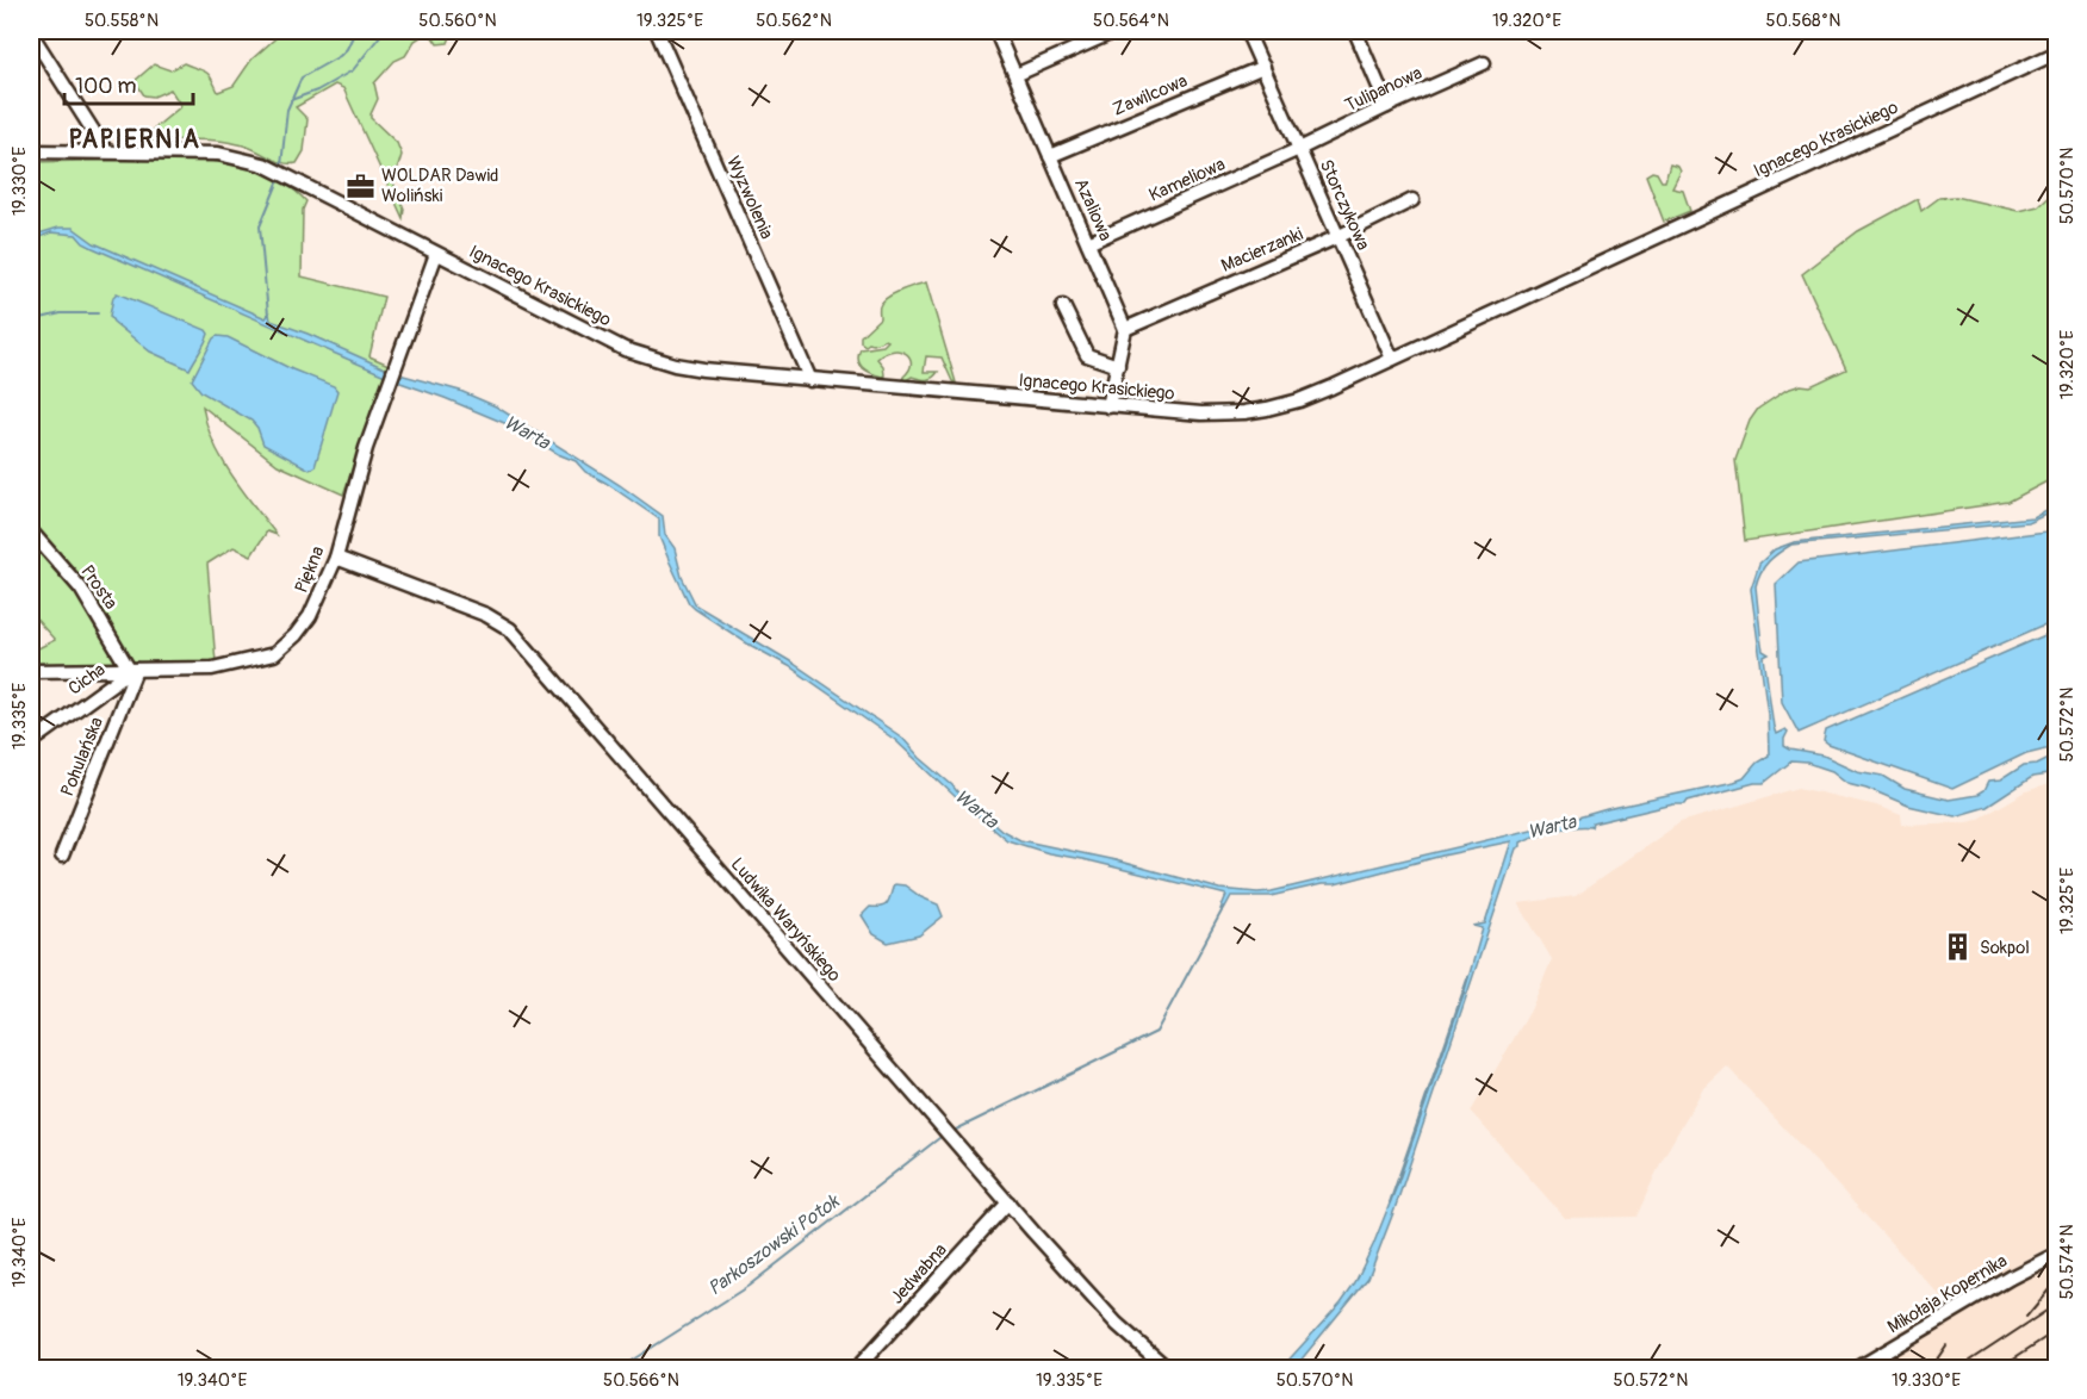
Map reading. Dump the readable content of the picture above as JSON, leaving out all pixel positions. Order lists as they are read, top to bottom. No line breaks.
{"streets":{"street":["Tulipanowa","Zawilcowa","Ignacego Krasickiego","Kameliowa","Wyzwolenia","Storczykowa","Azaliowa","Macierzanki","Piękna","Prosta","Cicha","Pohulańska","Ludwika Waryńskiego","Jedwabna","Mikołaja Kopernika"]},"crossings":[["Tulipanowa","Kameliowa"],["Tulipanowa","Storczykowa"],["Zawilcowa","Storczykowa"],["Zawilcowa","Azaliowa"],["Ignacego Krasickiego","Wyzwolenia"],["Ignacego Krasickiego","Storczykowa"],["Ignacego Krasickiego","Piękna"],["Kameliowa","Storczykowa"],["Kameliowa","Azaliowa"],["Storczykowa","Macierzanki"],["Azaliowa","Macierzanki"],["Piękna","Prosta"],["Piękna","Cicha"],["Piękna","Pohulańska"],["Piękna","Ludwika Waryńskiego"],["Prosta","Cicha"],["Prosta","Pohulańska"],["Cicha","Pohulańska"],["Ludwika Waryńskiego","Jedwabna"]],"districts":["PAPIERNIA"],"water":["Warta","Parkoszowski Potok"],"places":{"office":["WOLDAR Dawid Woliński"],"building":["Sokpol"]},"scale_bar":"100 m","coordinates":["50.558°N","50.560°N","19.325°E","50.562°N","50.564°N","19.320°E","50.568°N","19.330°E","50.570°N","19.335°E","50.572°N","19.340°E","50.574°N","50.566°N"]}
